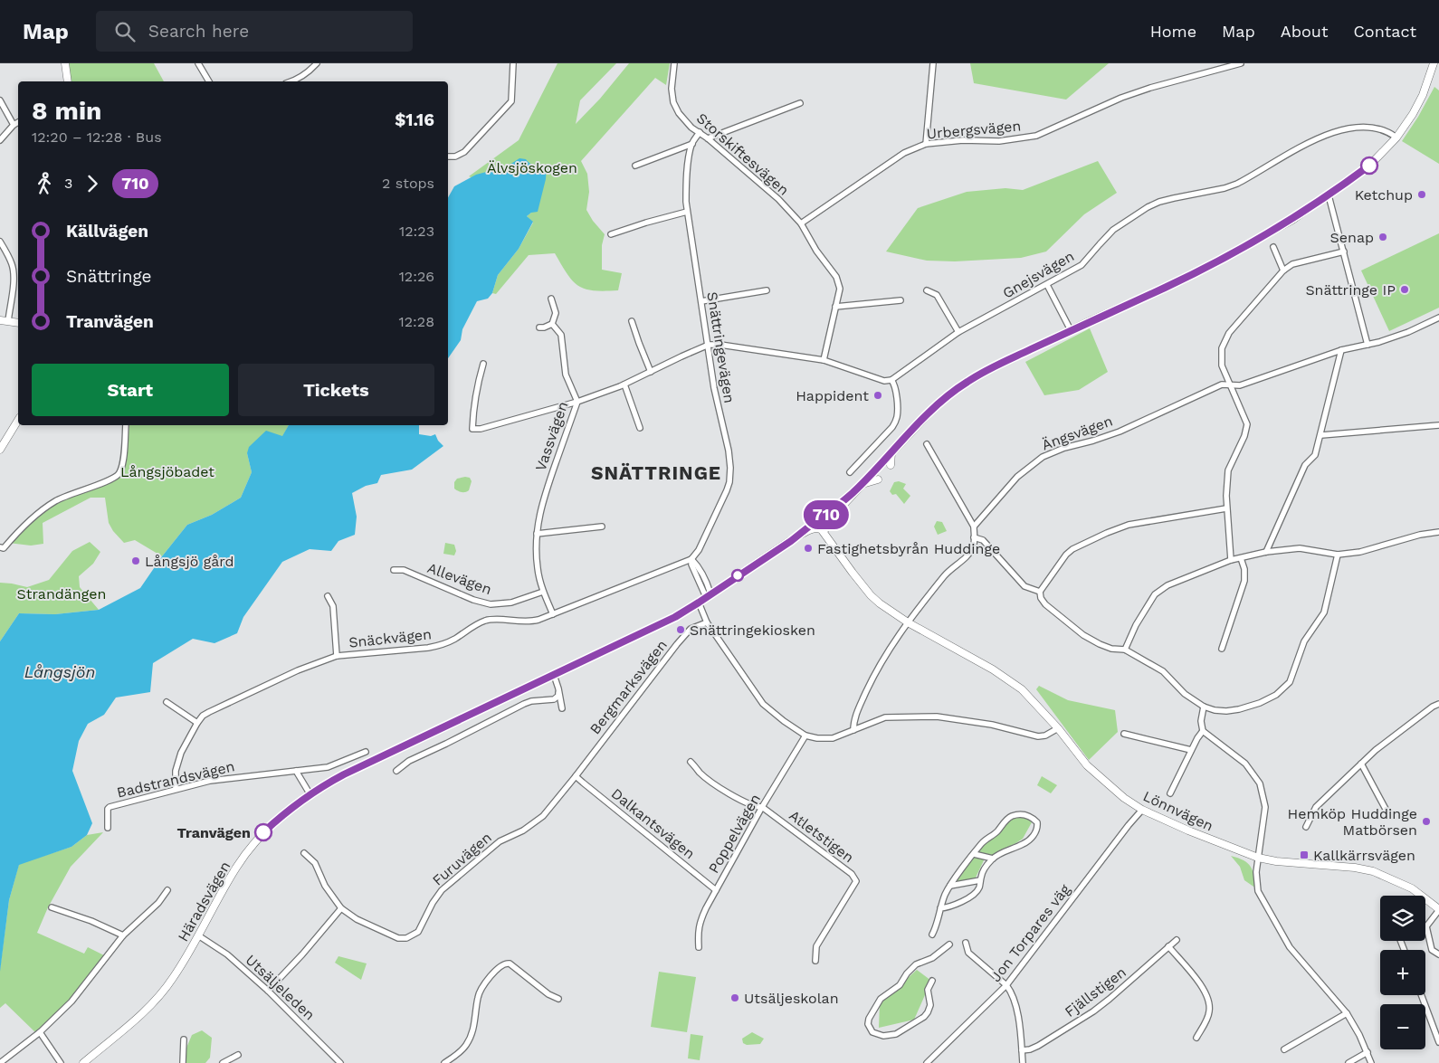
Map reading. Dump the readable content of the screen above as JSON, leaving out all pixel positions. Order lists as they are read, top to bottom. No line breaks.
{"streets":{"street":["Urbergsvägen","Storskiftesvägen","Gnejsvägen","Snättringevägen","Ängsvägen","Vassvägen","Allevägen","Snäckvägen","Bergmarksvägen","Badstrandsvägen","Lönnvägen","Dalkantsvägen","Poppelvägen","Atletstigen","Furuvägen","Häradsvägen","Jon Torpares väg","Utsäljeleden","Fjällstigen"]},"crossings":[["Urbergsvägen","Storskiftesvägen"],["Storskiftesvägen","Snättringevägen"],["Gnejsvägen","Häradsvägen"],["Snättringevägen","Snäckvägen"],["Vassvägen","Allevägen"],["Vassvägen","Snäckvägen"],["Snäckvägen","Badstrandsvägen"],["Bergmarksvägen","Dalkantsvägen"],["Bergmarksvägen","Furuvägen"],["Lönnvägen","Häradsvägen"],["Lönnvägen","Jon Torpares väg"],["Dalkantsvägen","Poppelvägen"],["Dalkantsvägen","Furuvägen"],["Poppelvägen","Atletstigen"],["Häradsvägen","Utsäljeleden"]],"districts":["SNÄTTRINGE"],"water":["Långsjön"],"parks":["Älvsjöskogen","Långsjöbadet","Strandängen"],"places":{"other":["Ketchup","Senap","Snättringe IP","Happident","Fastighetsbyrån Huddinge","Långsjö gård","Snättringekiosken","Hemköp Huddinge Matbörsen","Tranvägen","Utsäljeskolan"],"transit":["Kallkärrsvägen"]},"lines":["bus line 710"],"page":{"header":"Map","search":"Search here","nav":["Home","Map","About","Contact"],"on_map":"710","heading":["8 min","12:20 – 12:28 · Bus","$1.16"],"legs":["3","710","2 stops"],"list":[{"name":"Källvägen","value":"12:23"},{"name":"Snättringe","value":"12:26"},{"name":"Tranvägen","value":"12:28"}],"buttons":["Start","Tickets"],"map_buttons":["+","−"]}}
